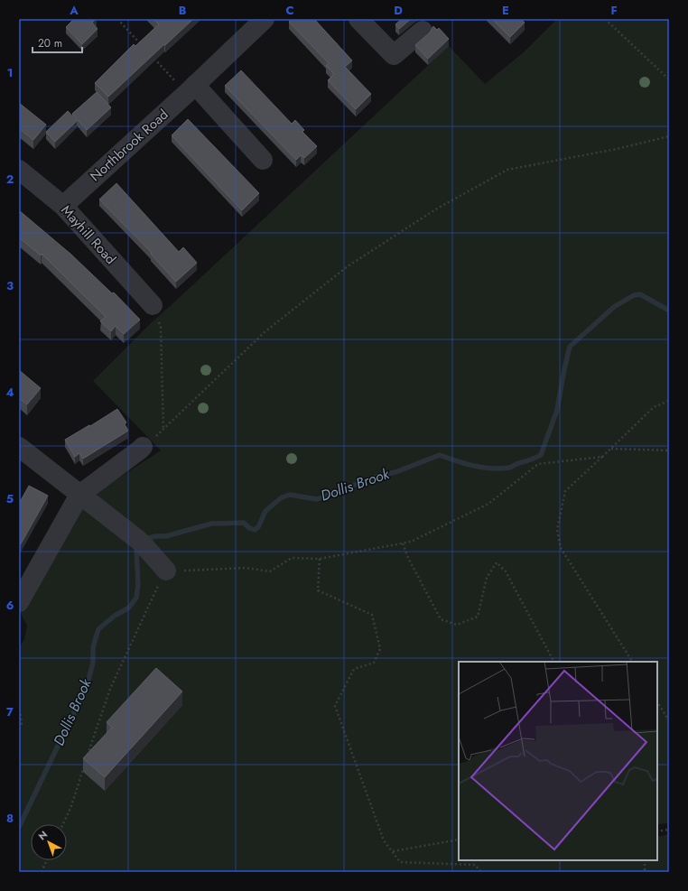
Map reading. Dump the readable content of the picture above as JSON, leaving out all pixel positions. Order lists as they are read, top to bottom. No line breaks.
{"streets":{"street":["Northbrook Road","Mayhill Road"]},"crossings":[["Northbrook Road","Mayhill Road"]],"water":["Dollis Brook"],"scale_bar":"20 m","north":"top left","grid":{"columns":["A","B","C","D","E","F"],"rows":["1","2","3","4","5","6","7","8"]}}
